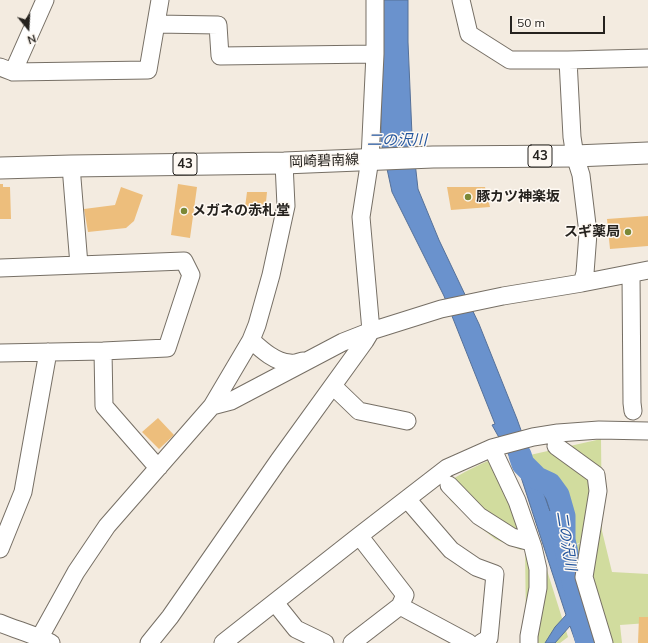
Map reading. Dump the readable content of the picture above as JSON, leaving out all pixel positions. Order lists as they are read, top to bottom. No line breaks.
{"streets":{"main road":["43","岡崎碧南線"]},"water":["二の沢川"],"places":["豚カツ神楽坂","メガネの赤札堂","スギ薬局"],"scale_bar":"50 m","north":"bottom"}
